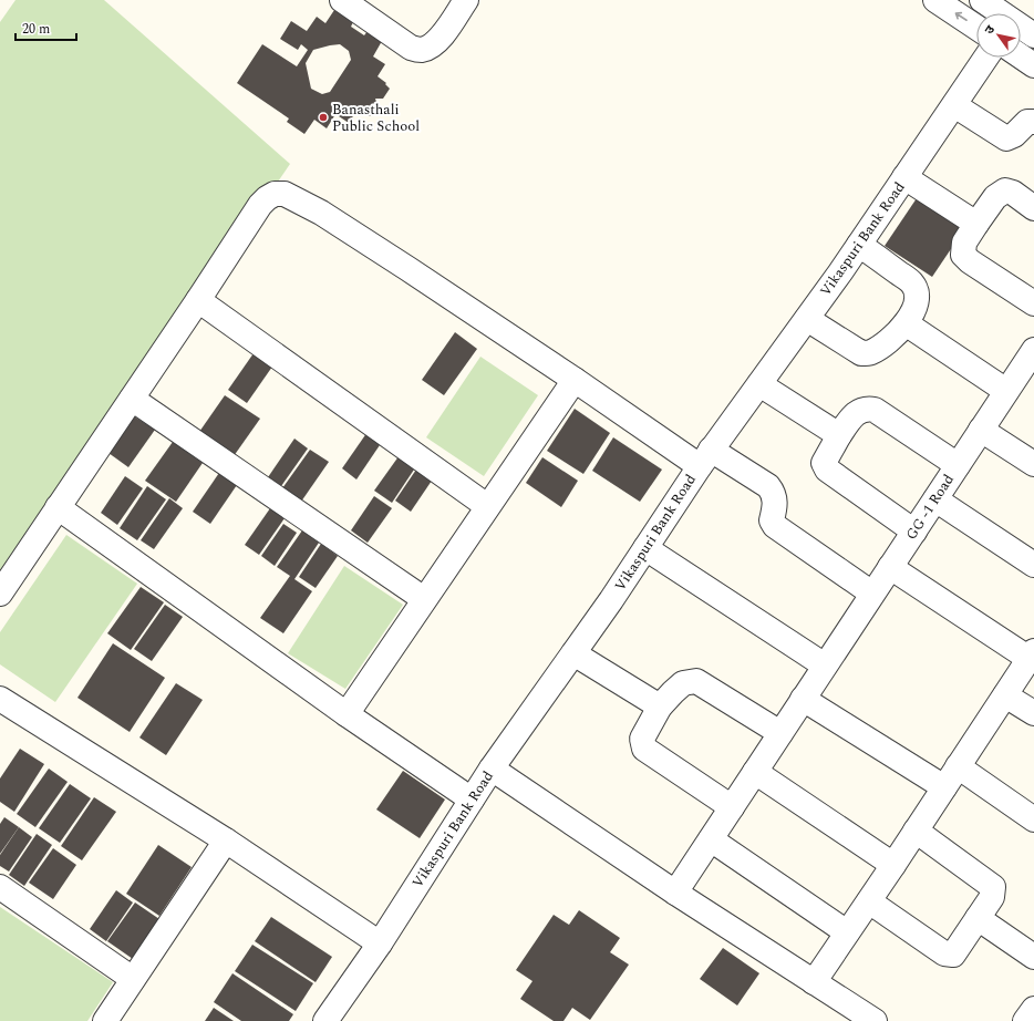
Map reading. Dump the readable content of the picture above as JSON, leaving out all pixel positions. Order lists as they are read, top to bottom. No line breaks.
{"streets":{"street":["Vikaspuri Bank Road","GG -1 Road"]},"places":["Banasthali Public School"],"scale_bar":"20 m","north":"top left"}
